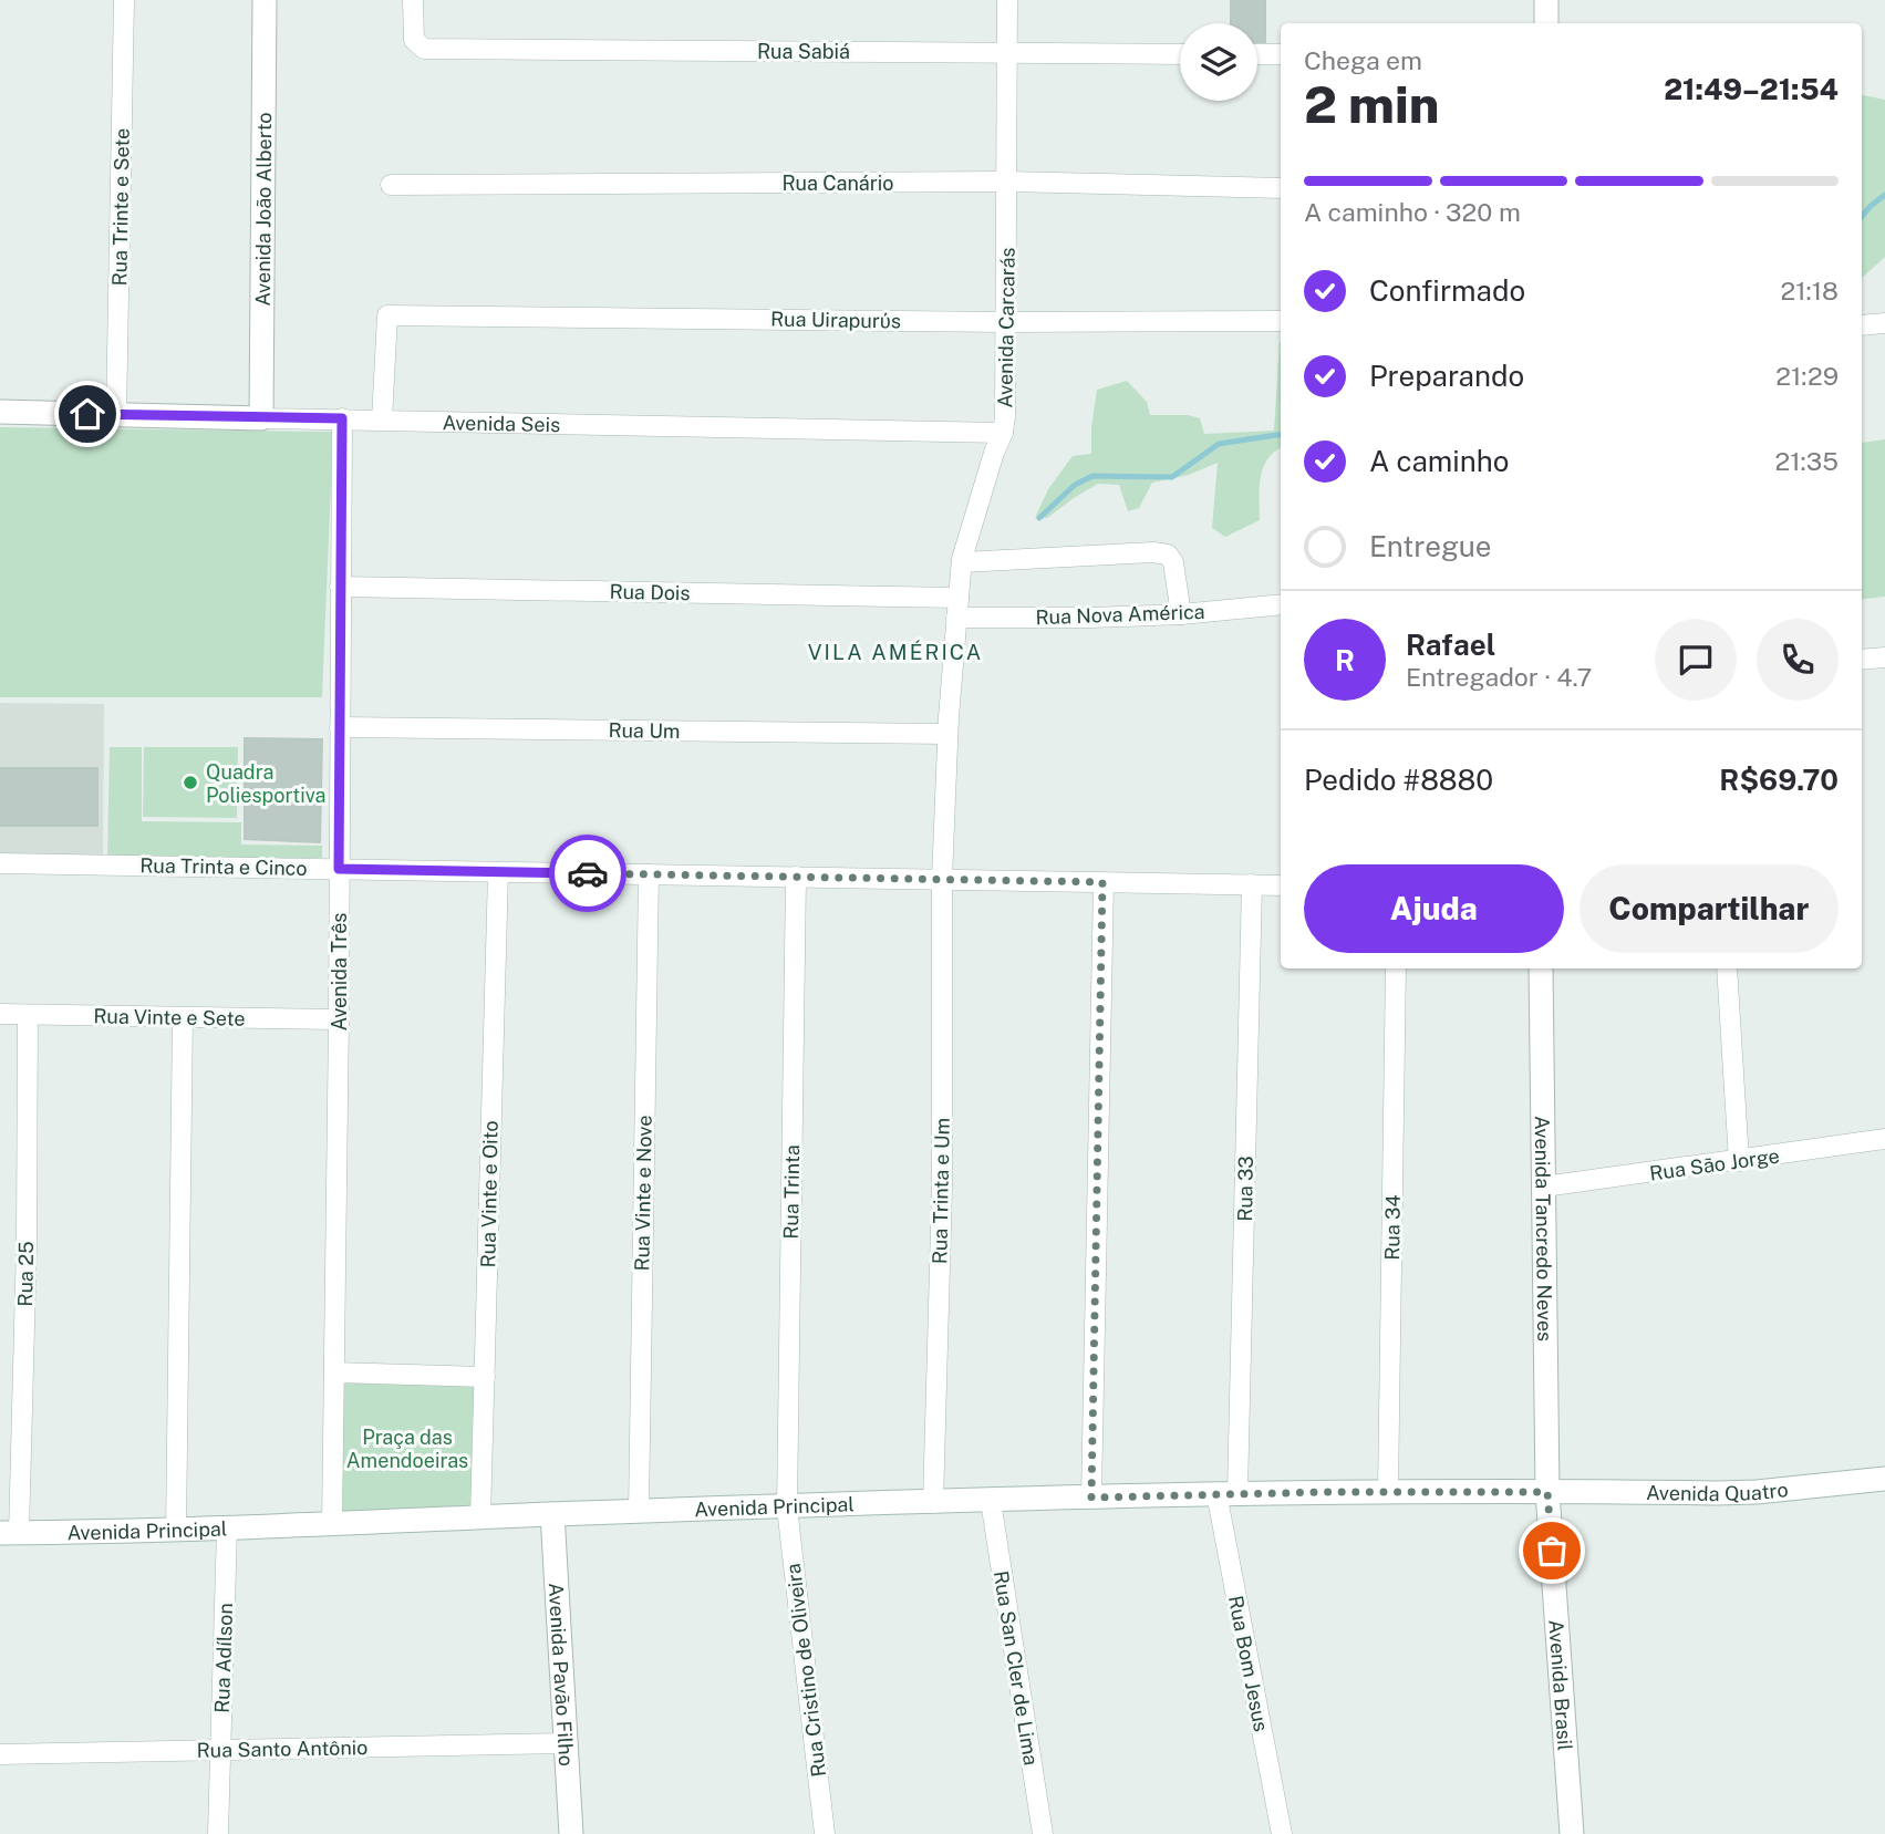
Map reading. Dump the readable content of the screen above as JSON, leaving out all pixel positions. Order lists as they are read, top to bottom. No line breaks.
{"streets":{"street":["Rua Sabiá","Rua Canário","Rua Trinte e Sete","Avenida João Alberto","Rua Uirapurύs","Avenida Carcarás","Avenida Seis","Rua Dois","Rua Nova América","Rua Um","Rua Trinta e Cinco","Avenida Três","Rua Vinte e Sete","Rua São Jorge","Rua 33","Rua Trinta e Um","Rua Trinta","Rua Vinte e Nove","Rua Vinte e Oito","Rua 34","Avenida Tancredo Neves","Rua 25","Avenida Quatro","Avenida Principal","Rua Adílson","Rua Bom Jesus","Rua San Cler de Lima","Rua Cristino de Oliveira","Avenida Pavão Filho","Avenida Brasil","Rua Santo Antônio"]},"crossings":[["Rua Sabiá","Avenida Carcarás"],["Rua Canário","Avenida Carcarás"],["Rua Trinte e Sete","Avenida Seis"],["Avenida João Alberto","Avenida Seis"],["Rua Uirapurύs","Avenida Carcarás"],["Rua Uirapurύs","Avenida Seis"],["Avenida Carcarás","Avenida Seis"],["Avenida Carcarás","Rua Dois"],["Avenida Carcarás","Rua Nova América"],["Avenida Carcarás","Rua Um"],["Avenida Carcarás","Rua Trinta e Cinco"],["Avenida Carcarás","Rua Trinta e Um"],["Avenida Seis","Avenida Três"],["Rua Dois","Rua Nova América"],["Rua Dois","Avenida Três"],["Rua Um","Avenida Três"],["Rua Trinta e Cinco","Avenida Três"],["Rua Trinta e Cinco","Rua 33"],["Rua Trinta e Cinco","Rua Trinta e Um"],["Rua Trinta e Cinco","Rua Trinta"],["Rua Trinta e Cinco","Rua Vinte e Nove"],["Rua Trinta e Cinco","Rua Vinte e Oito"],["Avenida Três","Rua Vinte e Sete"],["Avenida Três","Avenida Principal"],["Rua Vinte e Sete","Rua 25"],["Rua São Jorge","Avenida Tancredo Neves"],["Rua 33","Avenida Principal"],["Rua 33","Rua Bom Jesus"],["Rua Trinta e Um","Avenida Principal"],["Rua Trinta","Avenida Principal"],["Rua Trinta","Rua Cristino de Oliveira"],["Rua Vinte e Nove","Avenida Principal"],["Rua Vinte e Oito","Avenida Principal"],["Rua 34","Avenida Principal"],["Avenida Tancredo Neves","Avenida Quatro"],["Avenida Tancredo Neves","Avenida Principal"],["Avenida Tancredo Neves","Avenida Brasil"],["Rua 25","Avenida Principal"],["Avenida Quatro","Avenida Principal"],["Avenida Quatro","Avenida Brasil"],["Avenida Principal","Rua Adílson"],["Avenida Principal","Rua Bom Jesus"],["Avenida Principal","Rua San Cler de Lima"],["Avenida Principal","Rua Cristino de Oliveira"],["Avenida Principal","Avenida Pavão Filho"],["Avenida Principal","Avenida Brasil"],["Rua Adílson","Rua Santo Antônio"],["Avenida Pavão Filho","Rua Santo Antônio"]],"districts":["VILA AMÉRICA"],"parks":["Praça das Amendoeiras"],"places":["Quadra Poliesportiva"],"page":{"heading":["2 min","Chega em","21:49–21:54"],"panel":["Rafael","Entregador · 4.7","Pedido #8880","R$69.70"],"bar":"A caminho · 320 m","list":[["Confirmado","21:18"],["Preparando","21:29"],["A caminho","21:35"],"Entregue"],"round":"R","buttons":["Ajuda","Compartilhar"]}}
